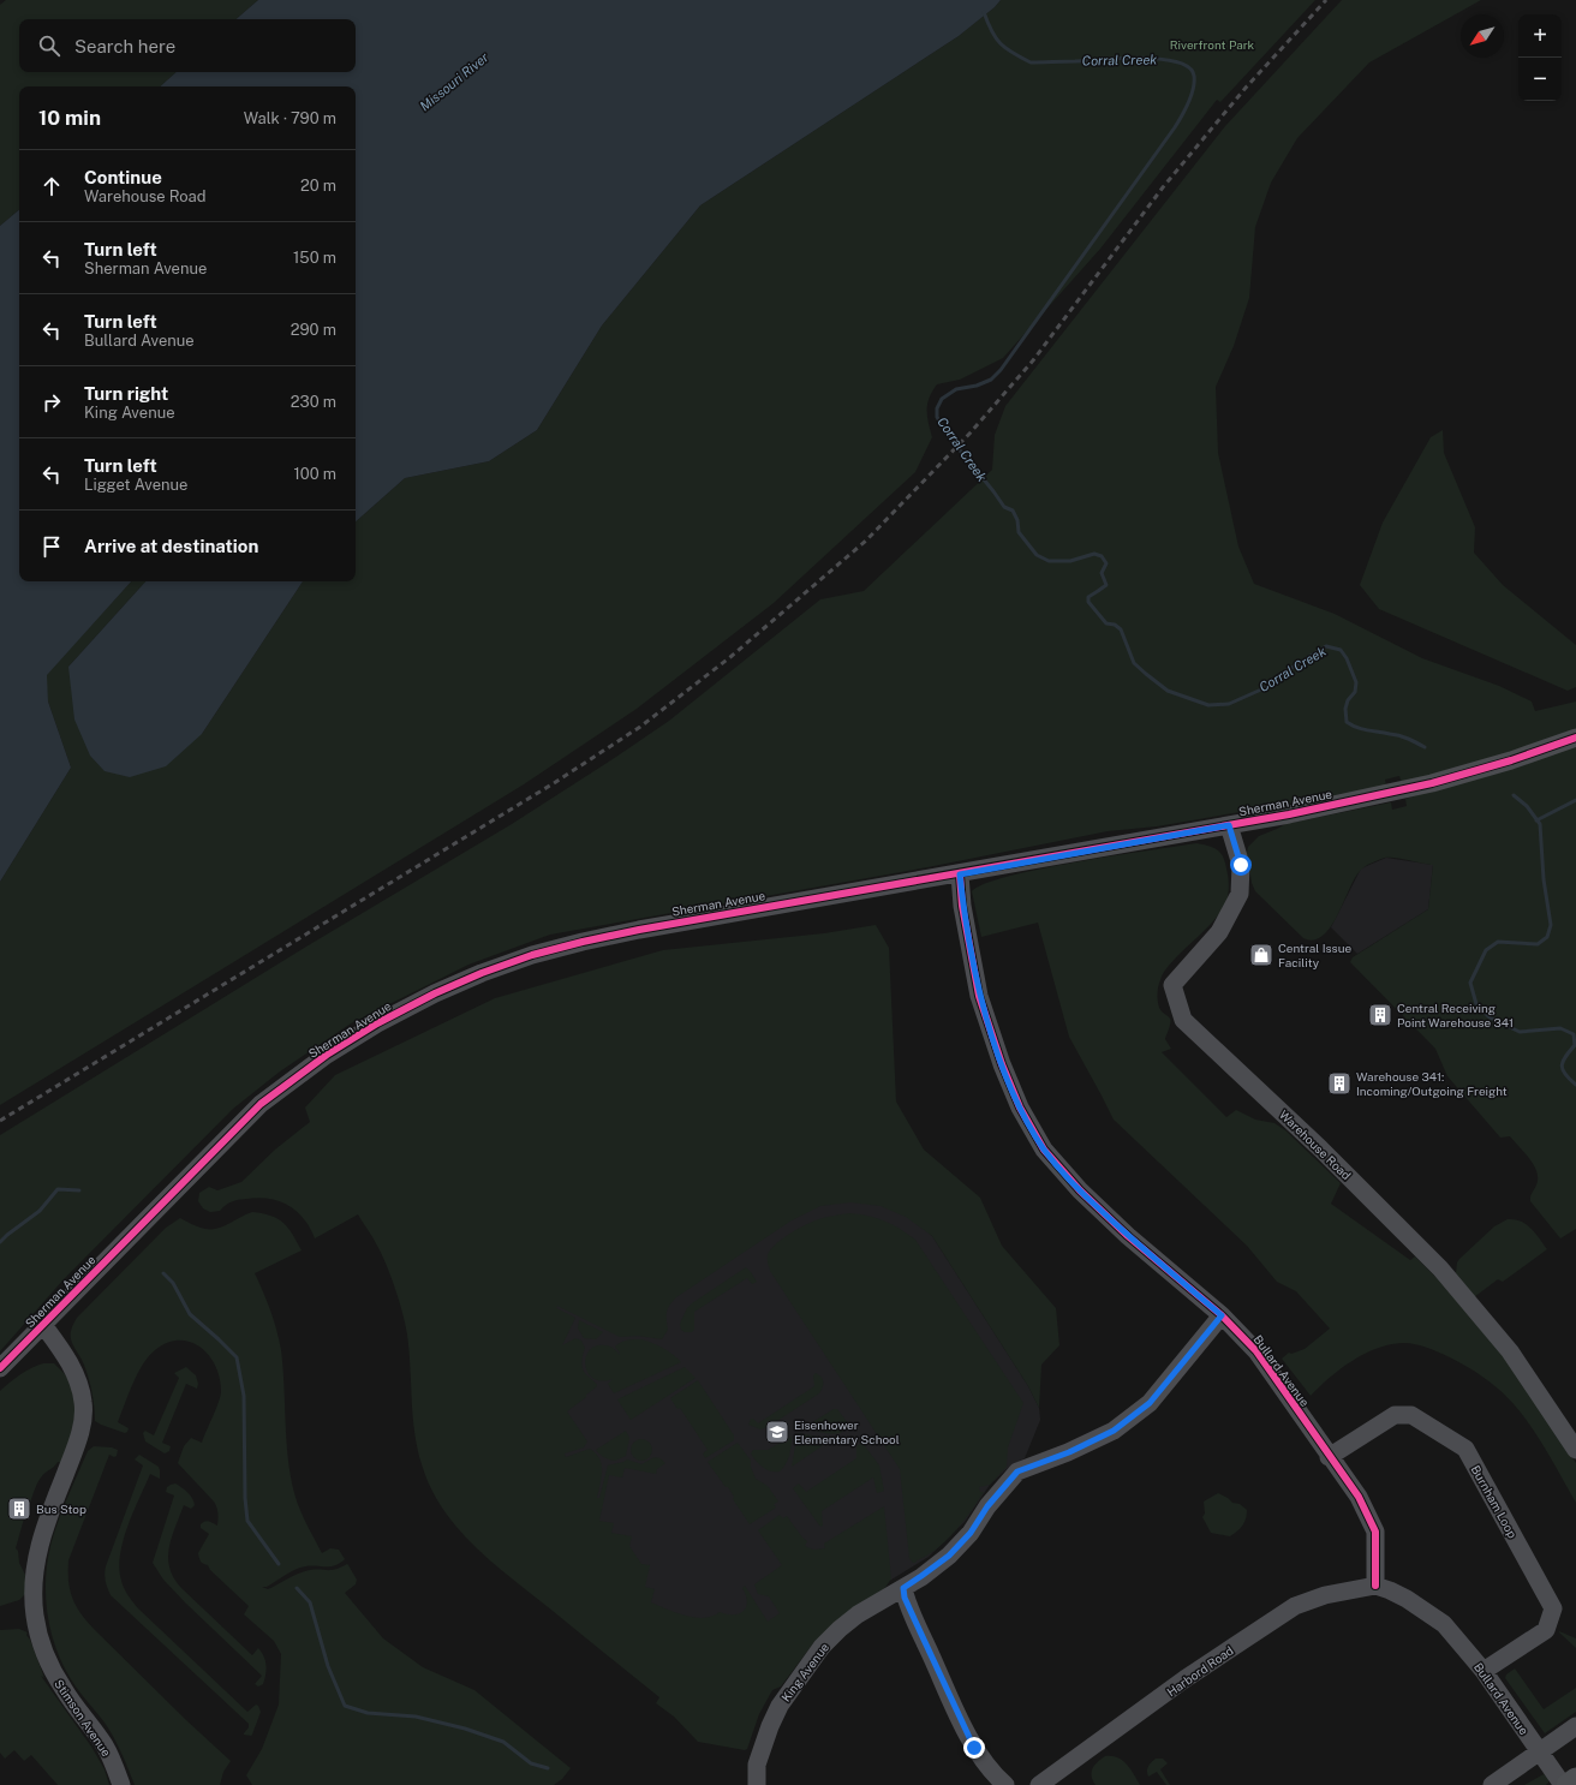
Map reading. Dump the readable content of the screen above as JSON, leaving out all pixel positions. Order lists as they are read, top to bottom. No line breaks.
{"streets":{"street":["Sherman Avenue","Warehouse Road","Bullard Avenue","Burnham Loop","Harbord Road","King Avenue","Stimson Avenue"]},"crossings":[["Sherman Avenue","Warehouse Road"],["Sherman Avenue","Bullard Avenue"],["Sherman Avenue","Stimson Avenue"],["Bullard Avenue","Burnham Loop"],["Bullard Avenue","Harbord Road"],["Bullard Avenue","King Avenue"]],"water":["Corral Creek","Missouri River"],"parks":["Riverfront Park"],"places":{"shop":["Central Issue Facility"],"building":["Central Receiving Point Warehouse 341","Warehouse 341: Incoming/Outgoing Freight","Bus Stop"],"school or university":["Eisenhower Elementary School"]},"north":"bottom left","page":{"map_buttons":["+","−"],"search":"Search here","heading":["10 min","Walk · 790 m"],"list":[["Continue","Warehouse Road","20 m"],["Turn left","Sherman Avenue","150 m"],["Turn left","Bullard Avenue","290 m"],["Turn right","King Avenue","230 m"],["Turn left","Ligget Avenue","100 m"],"Arrive at destination"]}}
